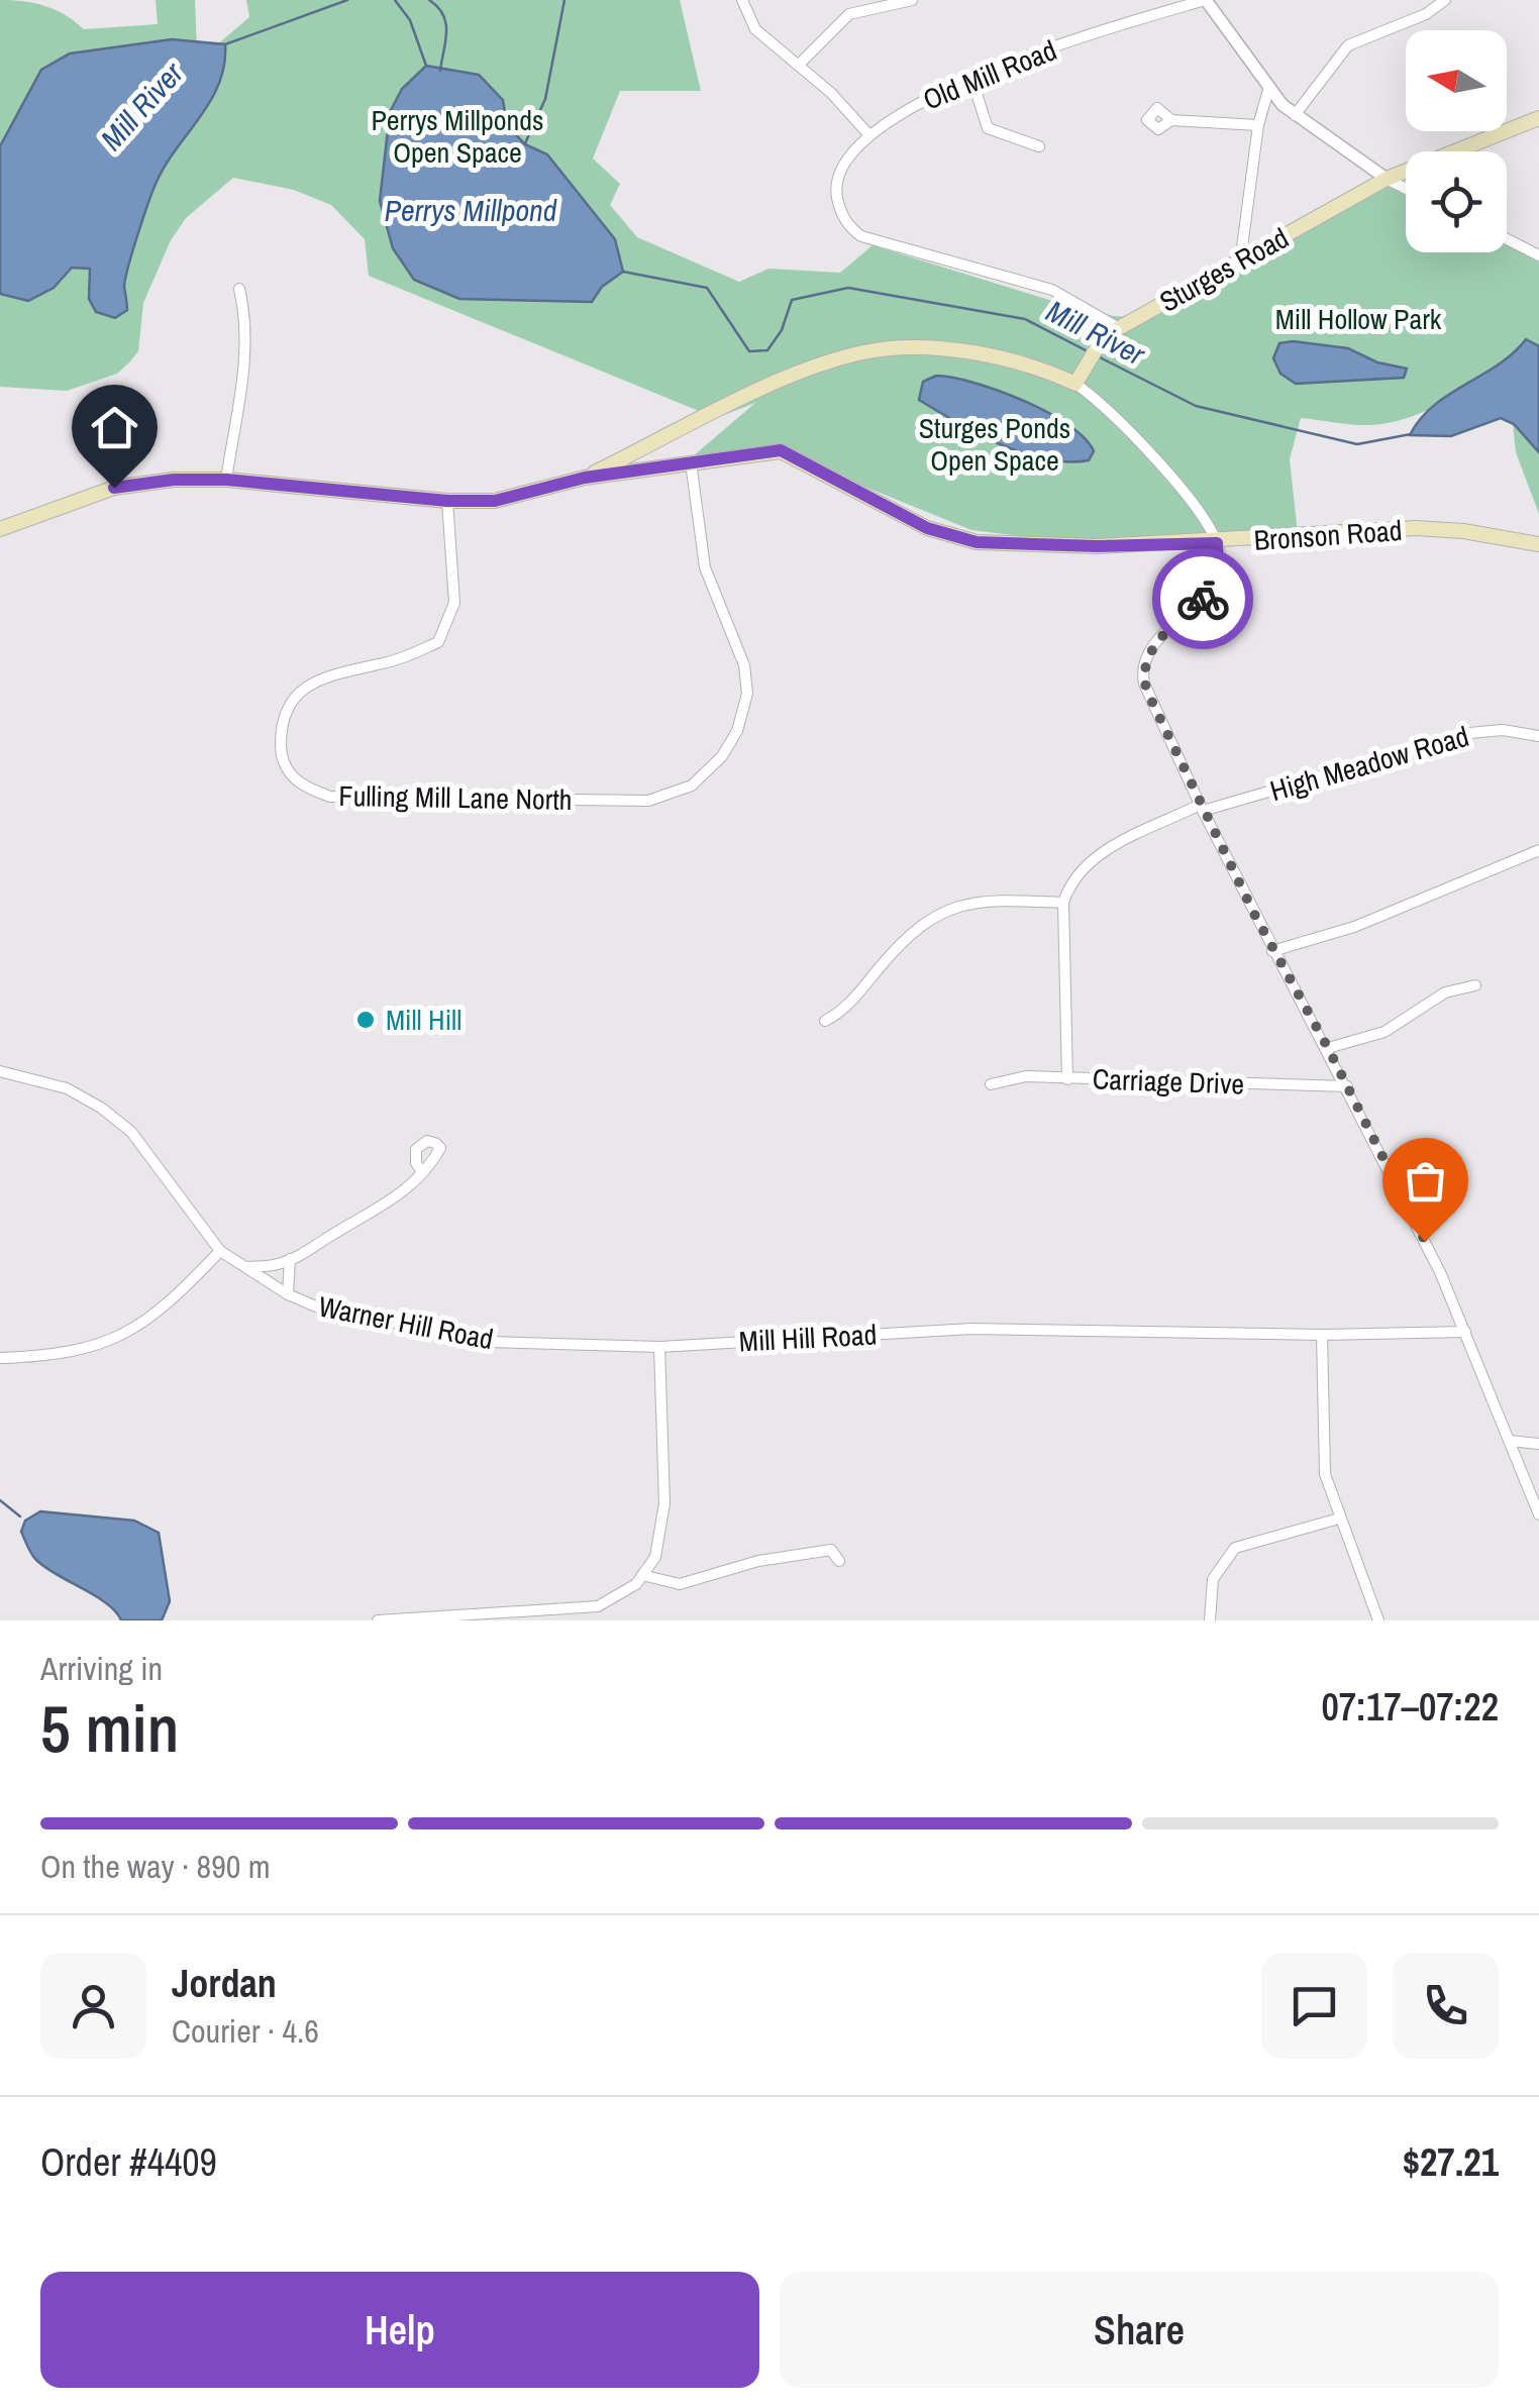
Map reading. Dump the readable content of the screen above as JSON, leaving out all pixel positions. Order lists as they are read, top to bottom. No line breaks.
{"streets":{"main road":["Sturges Road","Bronson Road"],"street":["Old Mill Road","High Meadow Road","Fulling Mill Lane North","Carriage Drive","Warner Hill Road","Mill Hill Road"]},"crossings":[["Old Mill Road","Sturges Road"],["Bronson Road","Fulling Mill Lane North"],["Warner Hill Road","Mill Hill Road"]],"water":["Mill River","Perrys Millpond"],"parks":["Perrys Millponds Open Space","Mill Hollow Park","Sturges Ponds Open Space"],"places":["Mill Hill"],"north":"left","page":{"heading":["5 min","Arriving in","07:17–07:22"],"panel":["Jordan","Courier · 4.6","Order #4409","$27.21"],"bar":"On the way · 890 m","buttons":["Help","Share"]}}
